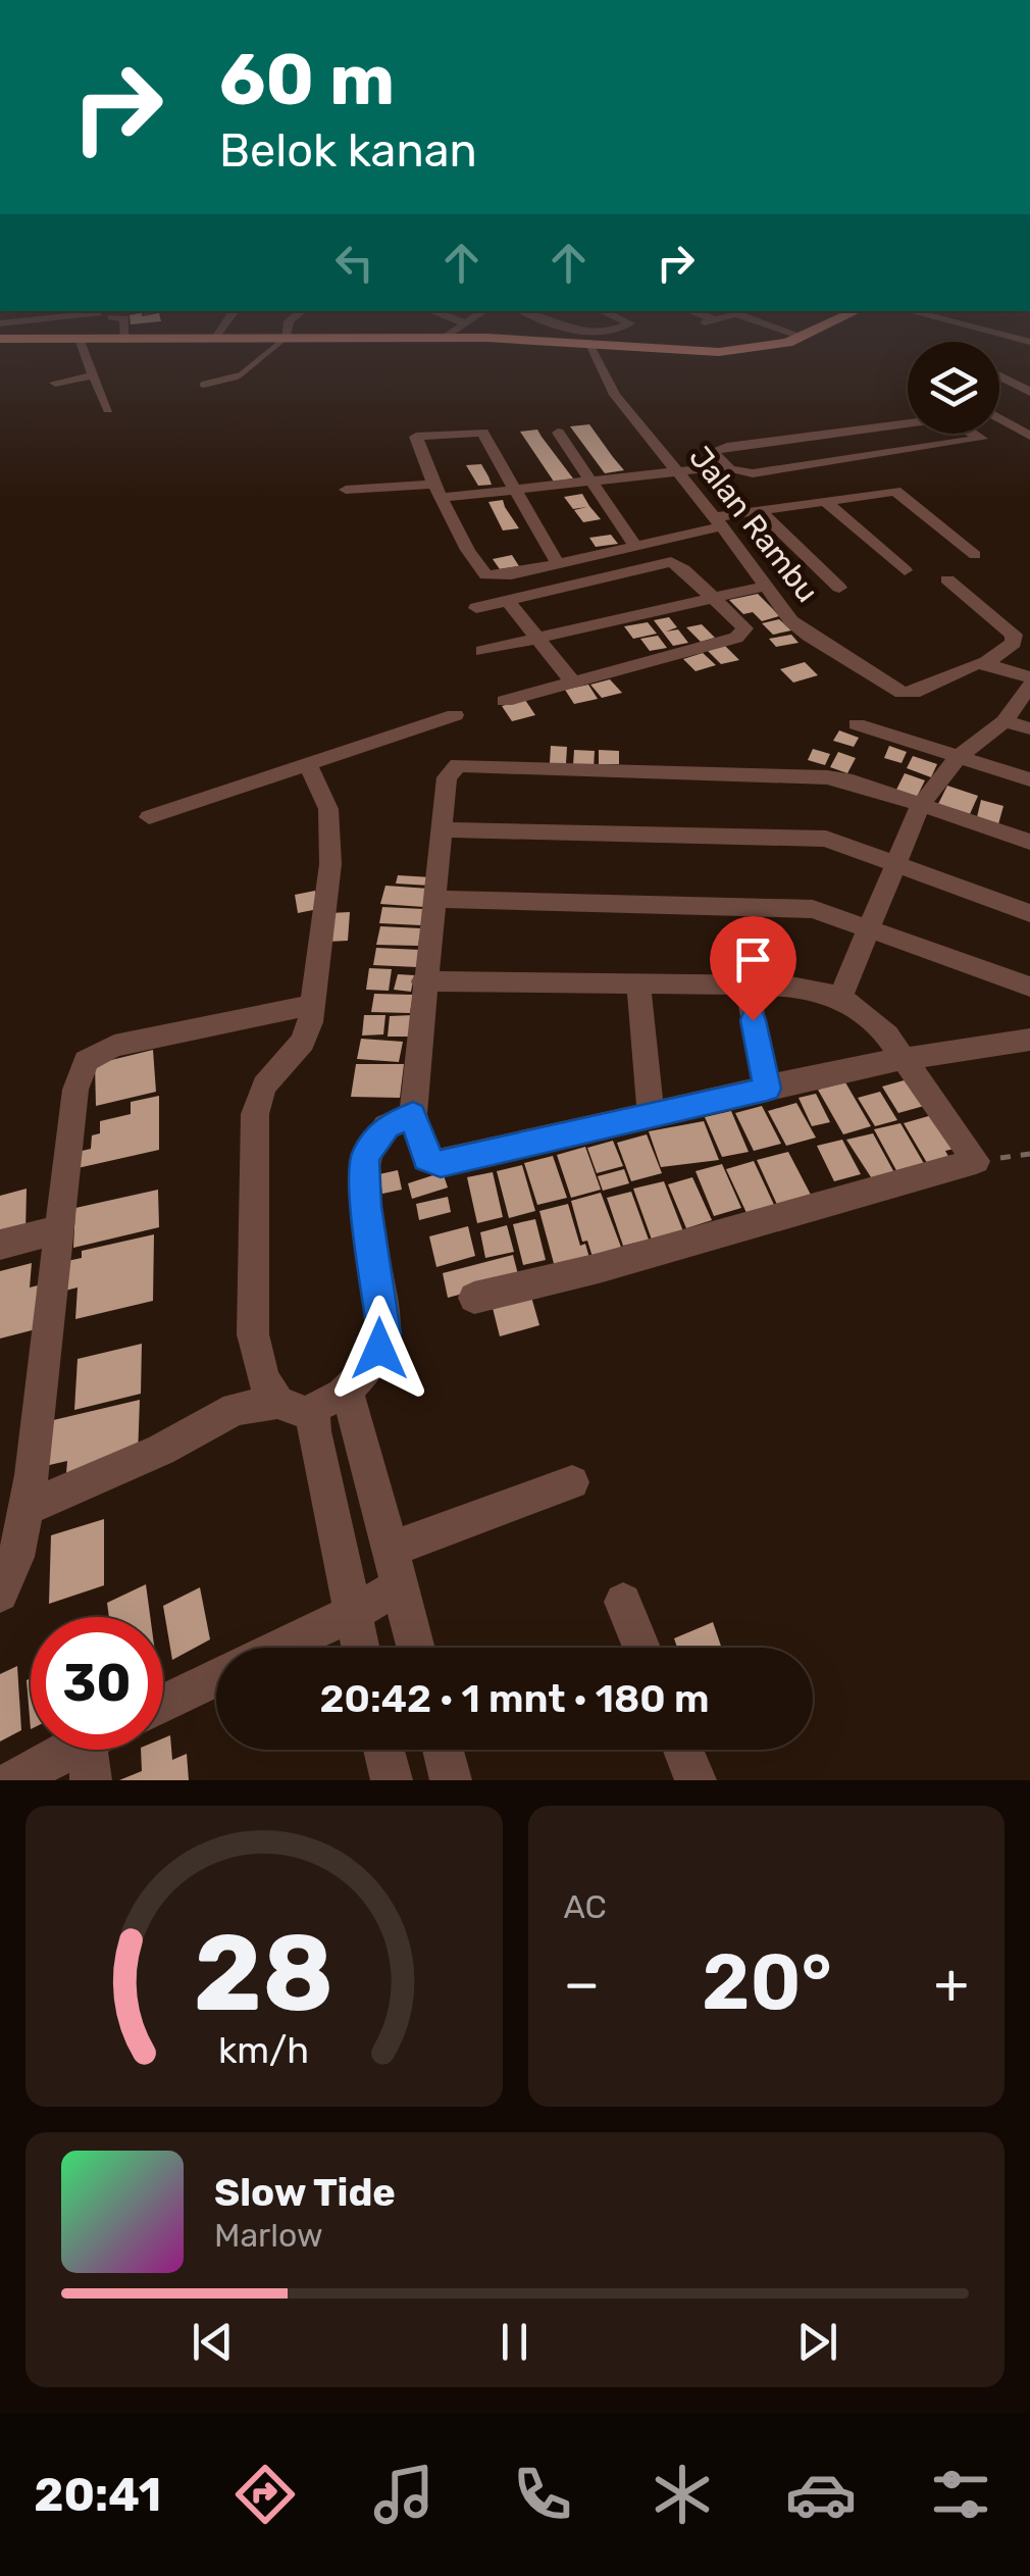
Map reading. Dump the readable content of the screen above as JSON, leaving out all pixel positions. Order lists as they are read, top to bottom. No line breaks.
{"streets":{"street":["Jalan Rambu"]},"page":{"turn":["60 m","Belok kanan"],"limit":"30","trip":"20:42 · 1 mnt · 180 m","tile":"AC","heat":["−","20°","+"],"song":["Slow Tide","Marlow"],"tabs":"20:41","gauge":["28","km/h"]}}
